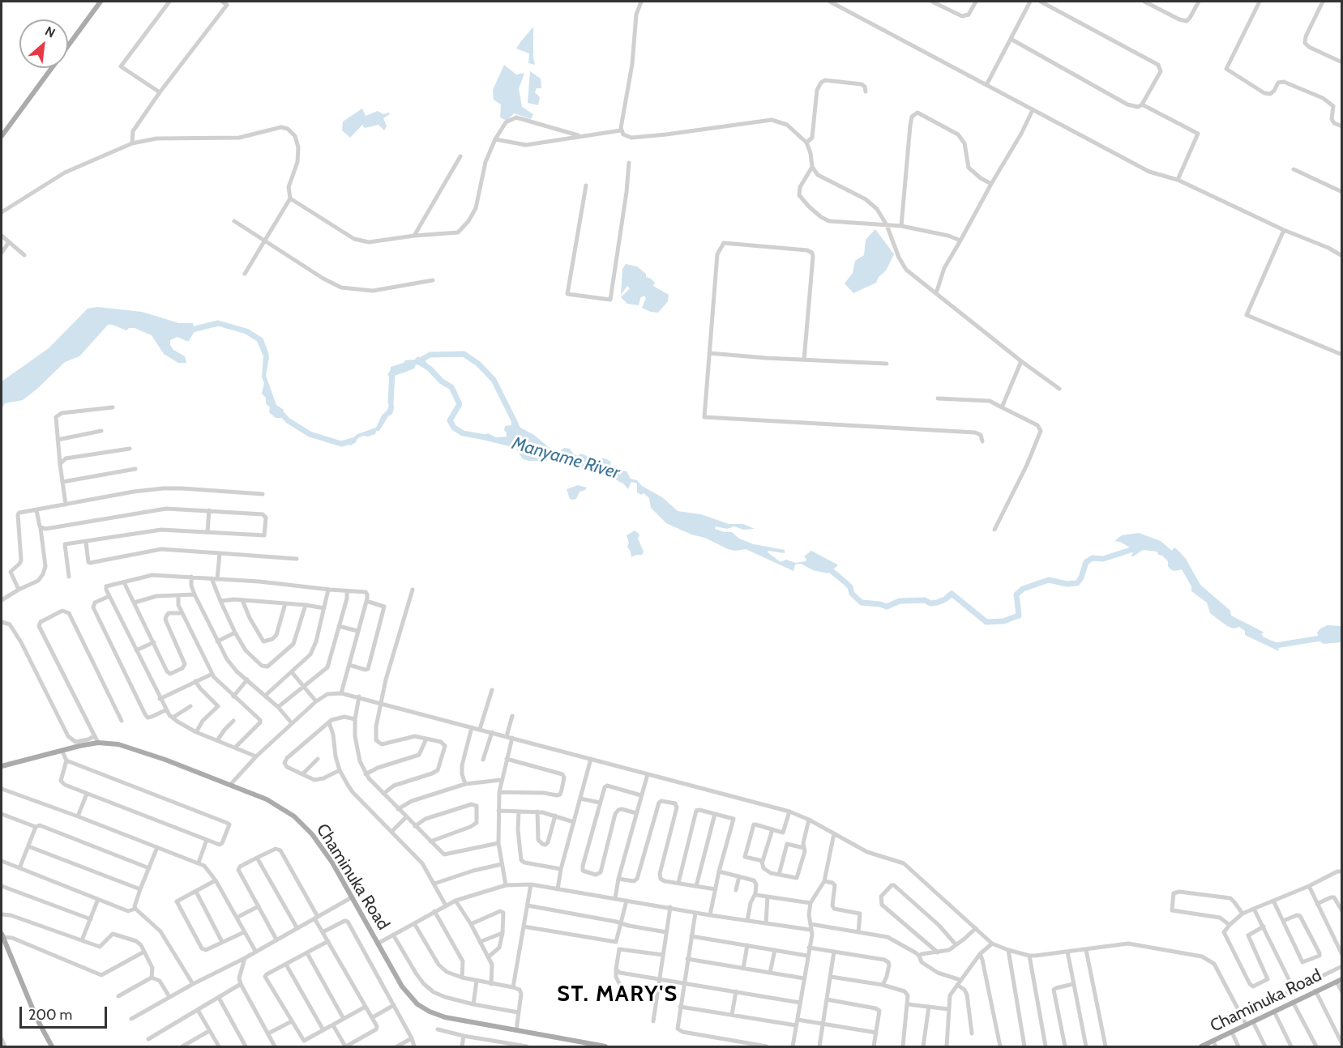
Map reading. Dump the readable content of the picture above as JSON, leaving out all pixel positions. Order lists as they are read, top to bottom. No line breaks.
{"streets":{"main road":["Chaminuka Road"]},"districts":["ST. MARY'S"],"water":["Manyame River"],"scale_bar":"200 m","north":"top right"}
